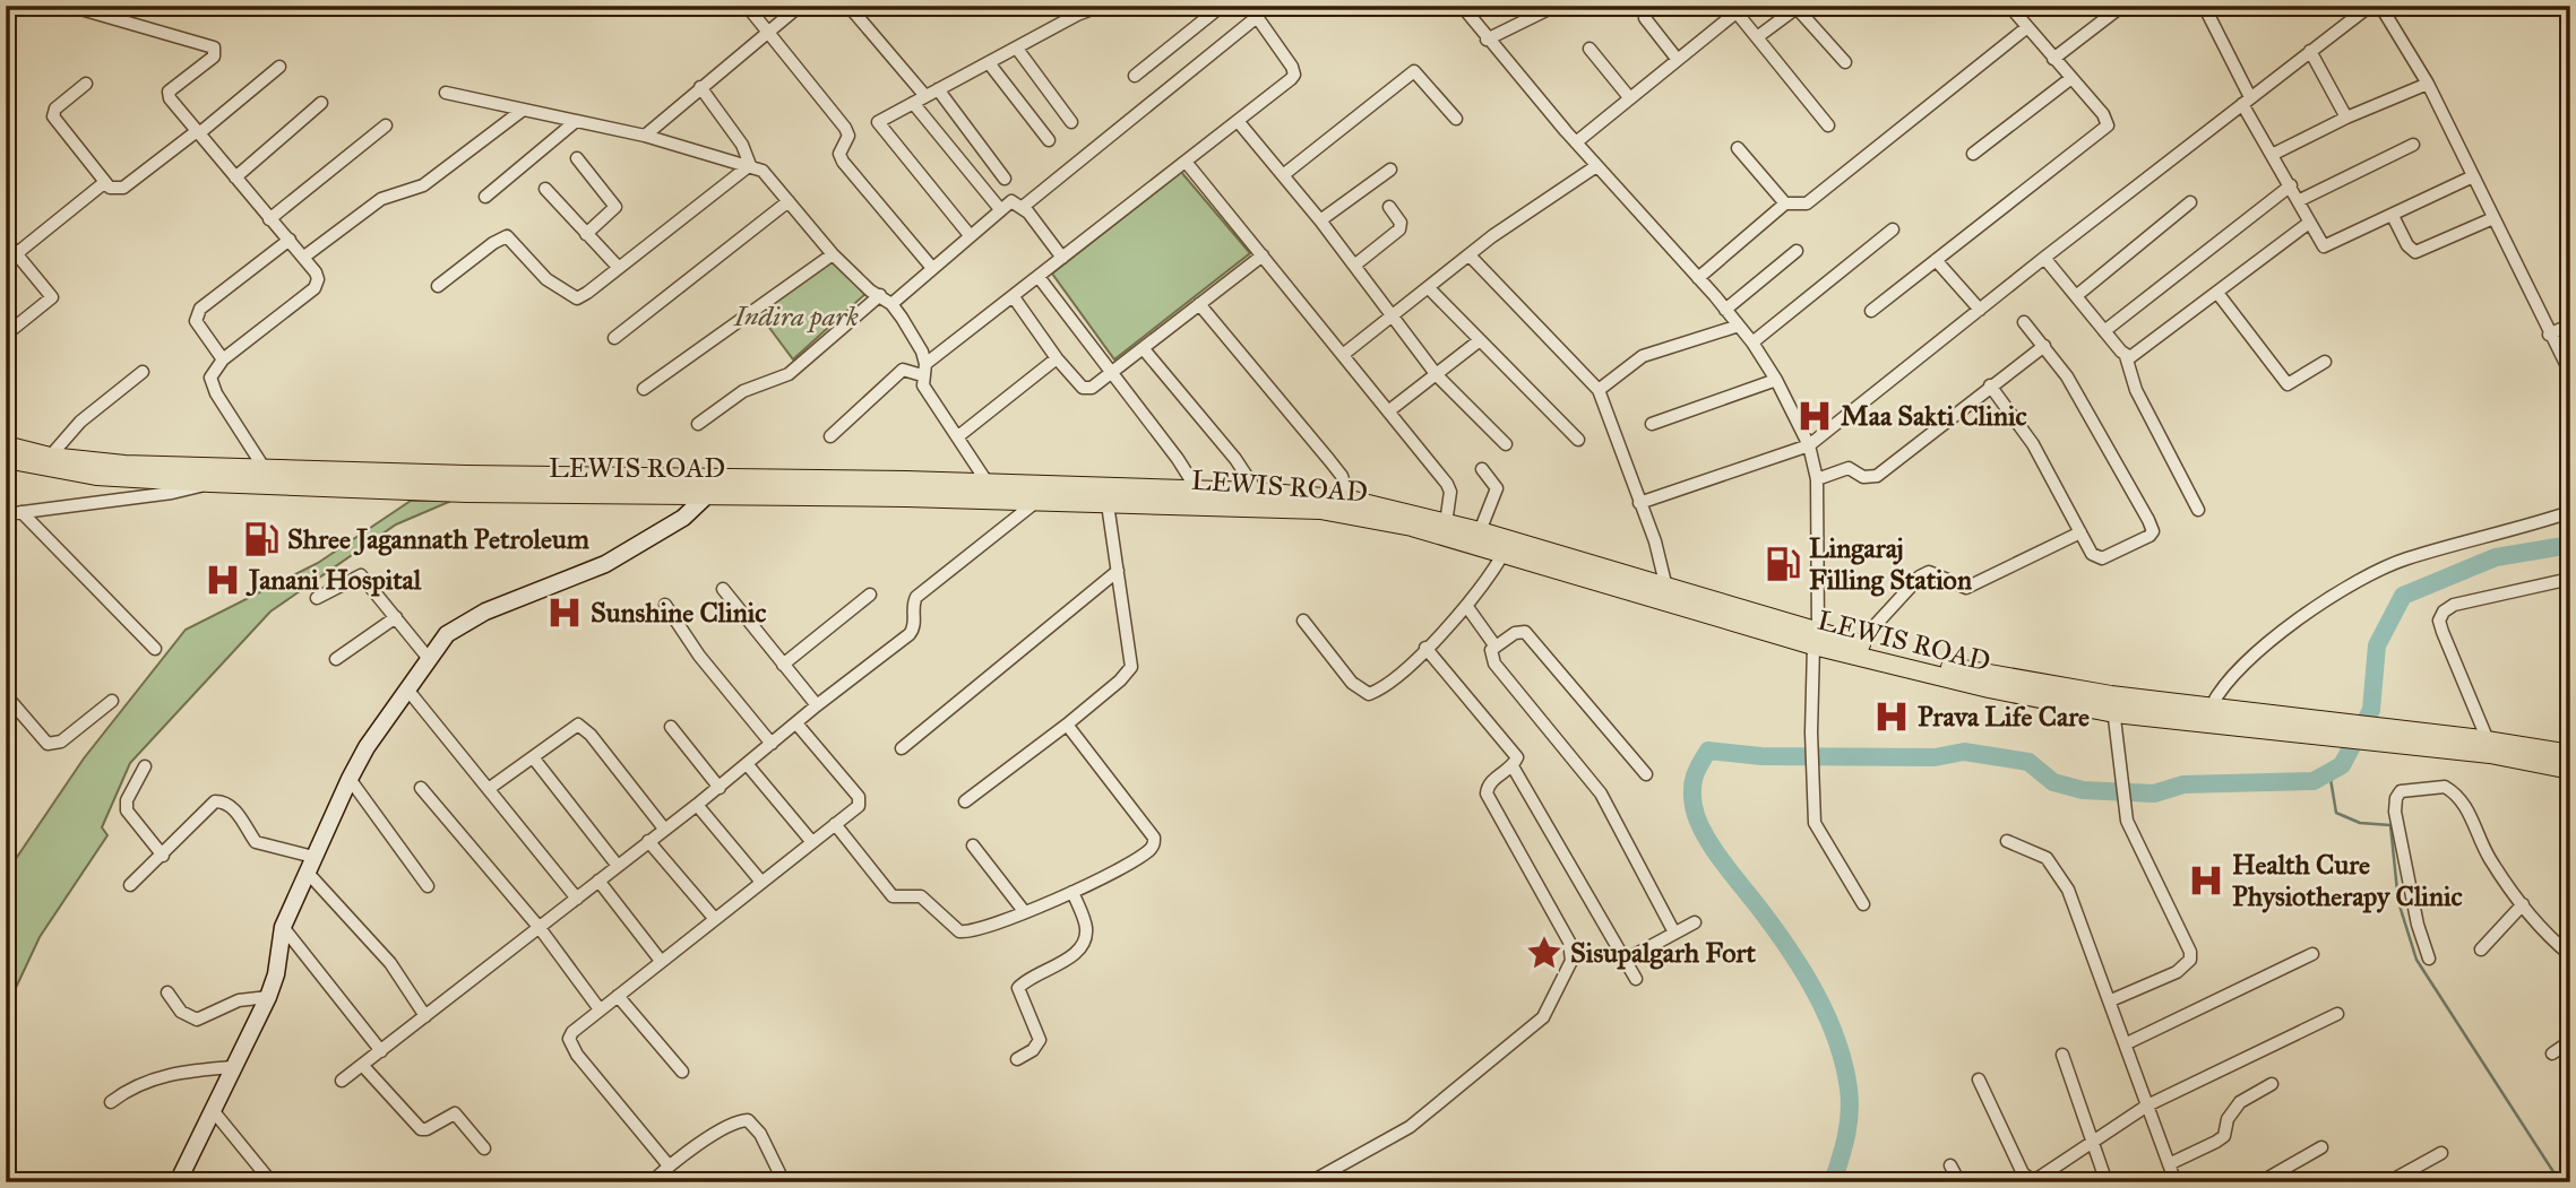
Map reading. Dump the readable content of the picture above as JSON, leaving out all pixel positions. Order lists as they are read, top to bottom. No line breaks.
{"streets":{"main road":["LEWIS ROAD"]},"parks":["Indira park"],"places":{"hospital":["Maa Sakti Clinic","Janani Hospital","Sunshine Clinic","Prava Life Care","Health Cure Physiotherapy Clinic"],"fuel station":["Shree Jagannath Petroleum","Lingaraj Filling Station"],"place":["Sisupalgarh Fort"]}}
